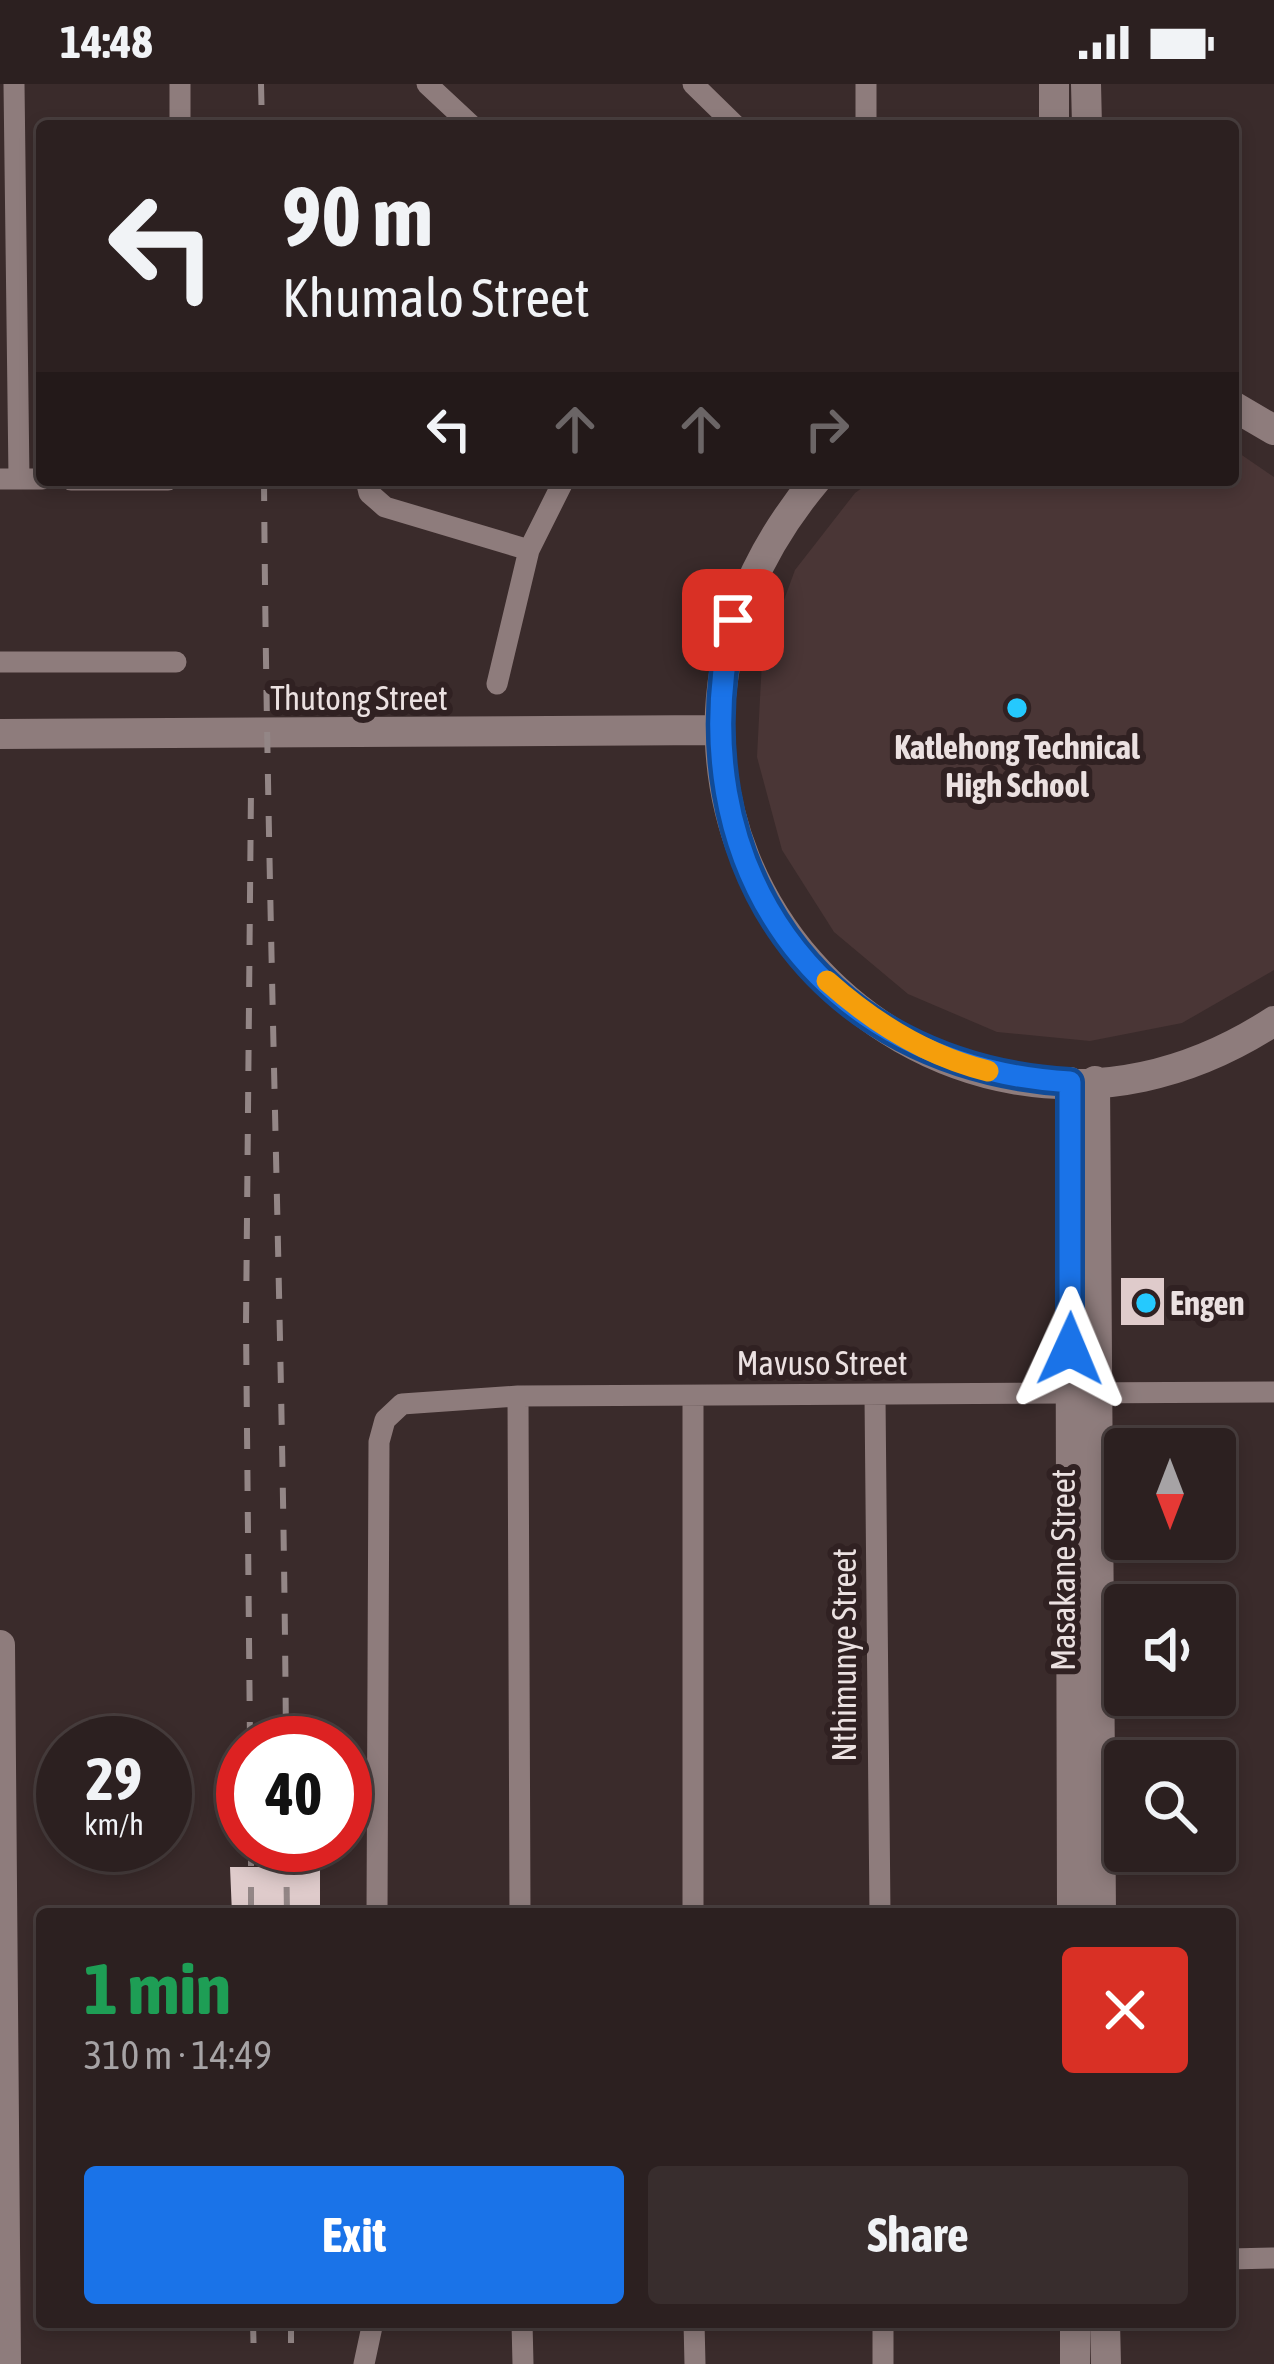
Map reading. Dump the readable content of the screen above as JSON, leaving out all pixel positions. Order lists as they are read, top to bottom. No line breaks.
{"streets":{"street":["Thutong Street","Mavuso Street","Masakane Street","Nthimunye Street"]},"crossings":[["Mavuso Street","Masakane Street"],["Mavuso Street","Nthimunye Street"]],"places":["Katlehong Technical High School","Engen"],"north":"bottom","page":{"status":"14:48","turn":["90 m","Khumalo Street"],"speed":"29 km/h","limit":"40","heading":["1 min","310 m · 14:49"],"buttons":["Exit","Share"]}}
